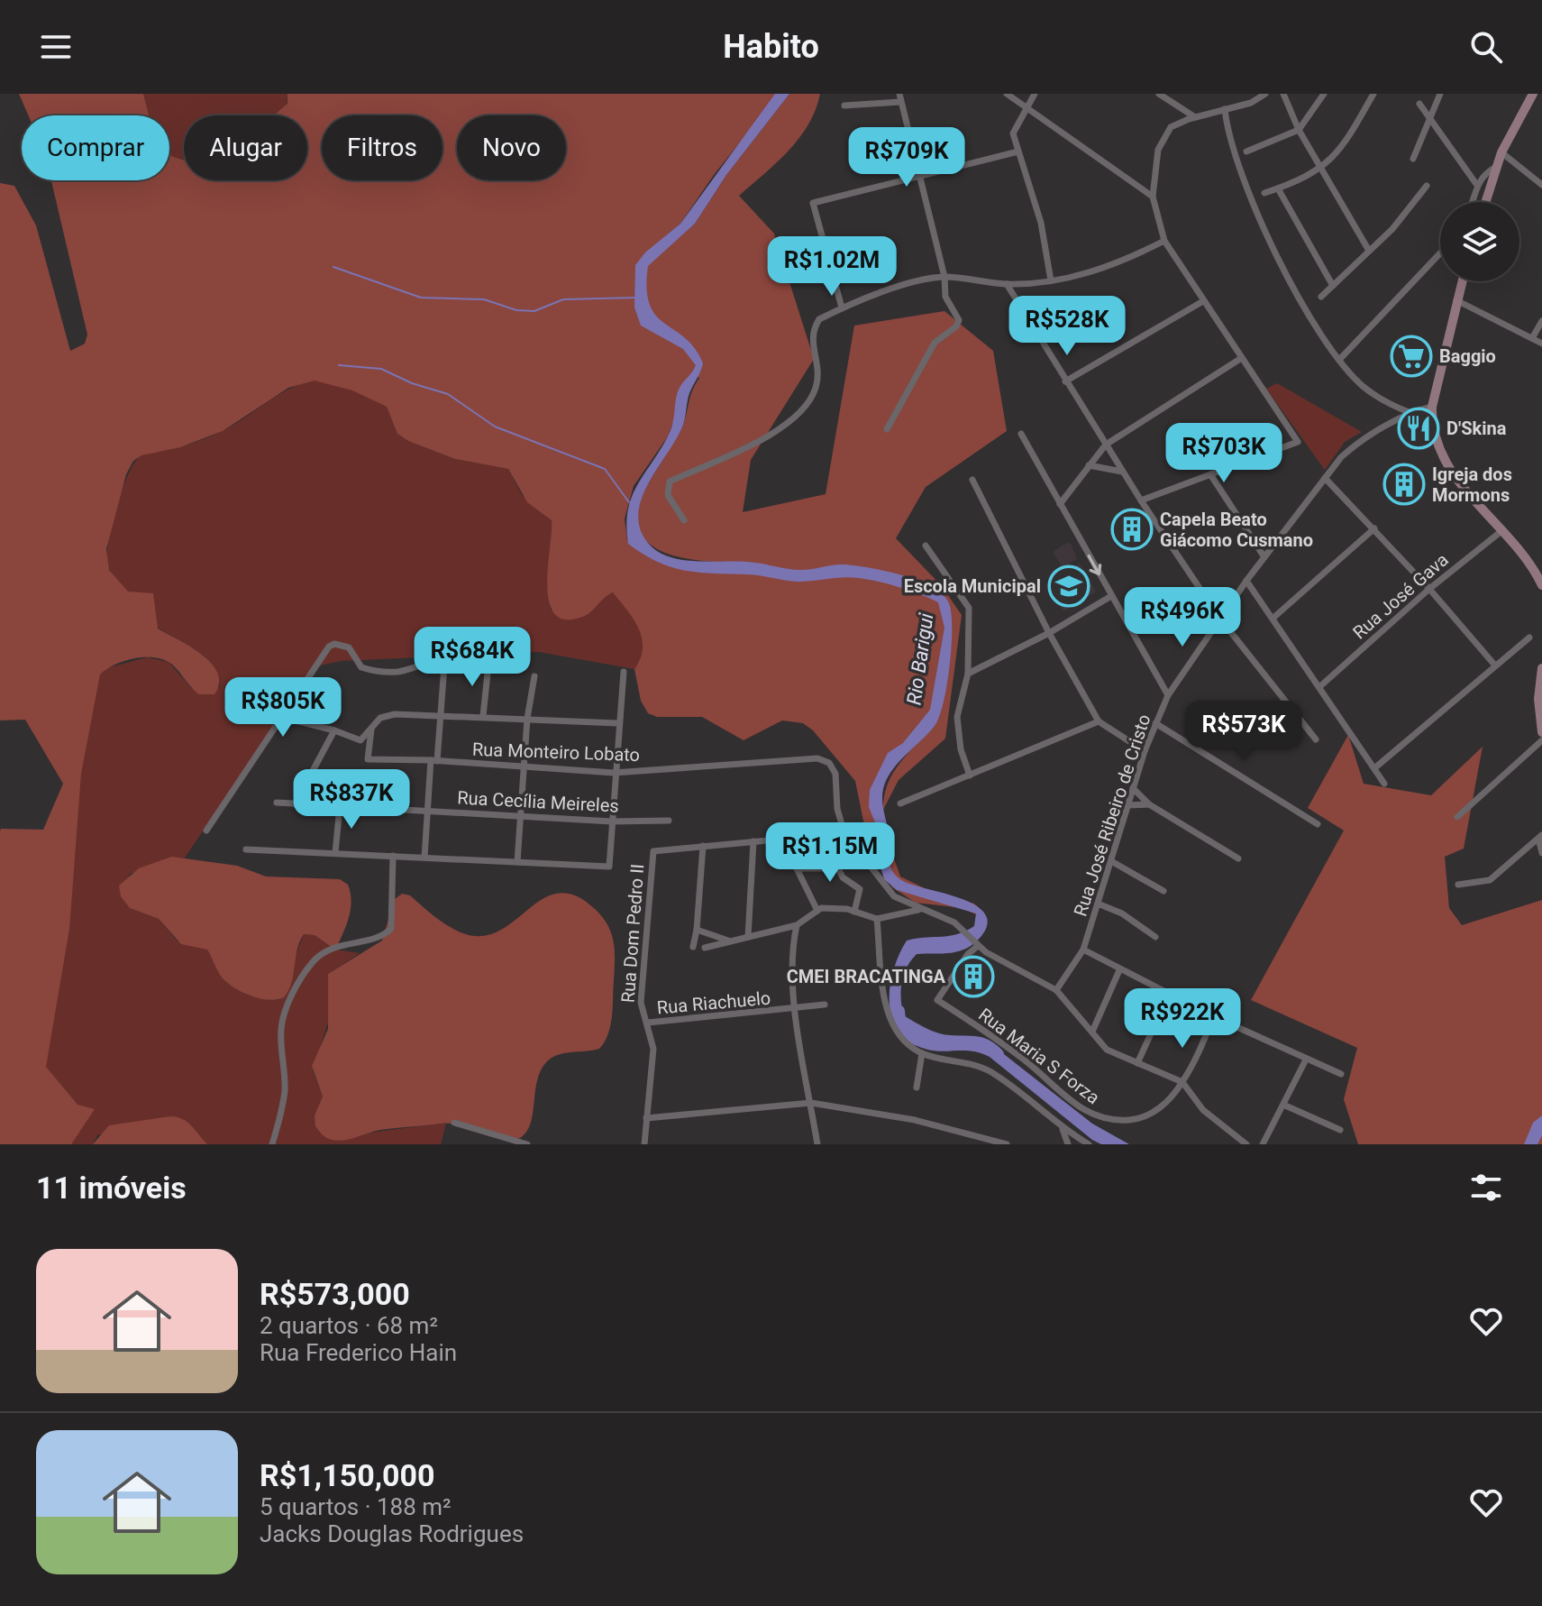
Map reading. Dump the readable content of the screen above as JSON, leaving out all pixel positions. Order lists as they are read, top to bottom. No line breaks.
{"streets":{"street":["Rua José Gava","Rua Monteiro Lobato","Rua Cecília Meireles","Rua José Ribeiro de Cristo","Rua Dom Pedro II","Rua Riachuelo","Rua Maria S Forza"]},"crossings":[["Rua Dom Pedro II","Rua Riachuelo"]],"water":["Rio Barigui"],"places":{"supermarket":["Baggio"],"restaurant":["D'Skina"],"building":["Igreja dos Mormons","Capela Beato Giácomo Cusmano","CMEI BRACATINGA"],"school or university":["Escola Municipal"]},"page":{"header":"Habito","chip":["Comprar","Alugar","Filtros","Novo"],"price":["R$709K","R$1.02M","R$528K","R$703K","R$496K","R$684K","R$805K","R$573K","R$837K","R$1.15M","R$922K"],"heading":"11 imóveis","list":[{"name":"R$573,000","note":"2 quartos · 68 m² · Rua Frederico Hain"},{"name":"R$1,150,000","note":"5 quartos · 188 m² · Jacks Douglas Rodrigues"}]}}
